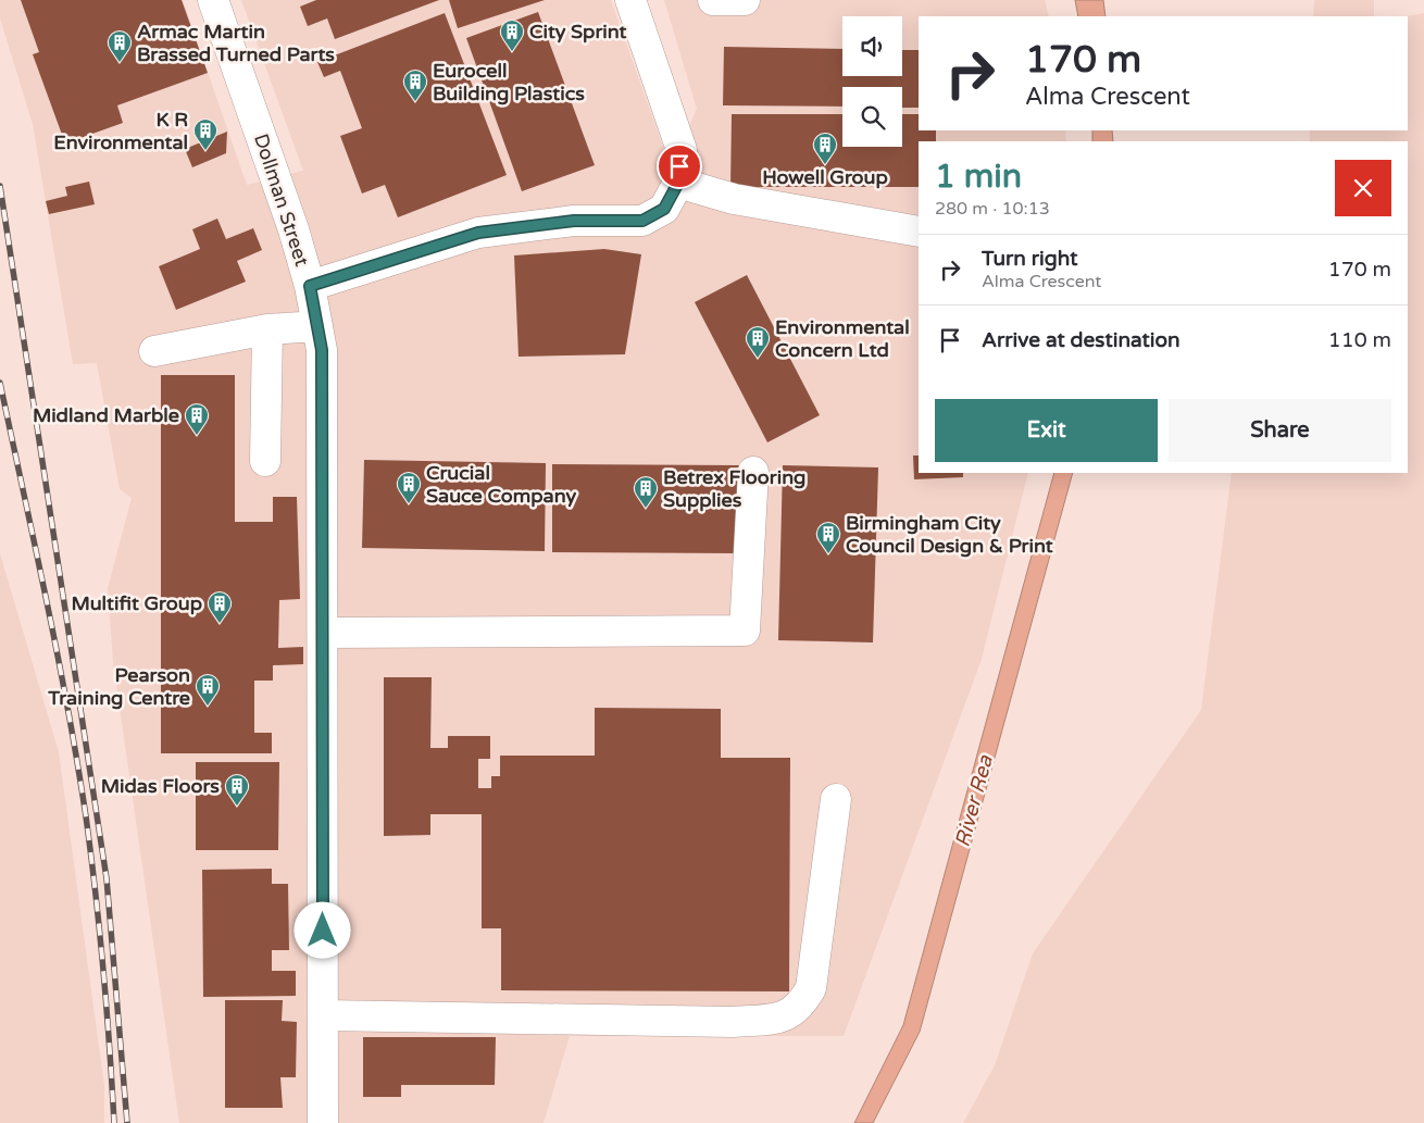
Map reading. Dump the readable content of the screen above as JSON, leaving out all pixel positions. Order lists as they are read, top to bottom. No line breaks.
{"streets":{"street":["Dollman Street"]},"water":["River Rea"],"places":{"building":["City Sprint","Armac Martin Brassed Turned Parts","Eurocell Building Plastics","K R Environmental","Howell Group","Environmental Concern Ltd","Midland Marble","Crucial Sauce Company","Betrex Flooring Supplies","Birmingham City Council Design & Print","Multifit Group","Pearson Training Centre","Midas Floors"]},"page":{"turn":["170 m","Alma Crescent"],"heading":["1 min","280 m · 10:13"],"list":[{"name":"Turn right","note":"Alma Crescent","value":"170 m"},{"name":"Arrive at destination","value":"110 m"}],"buttons":["Exit","Share"]}}
